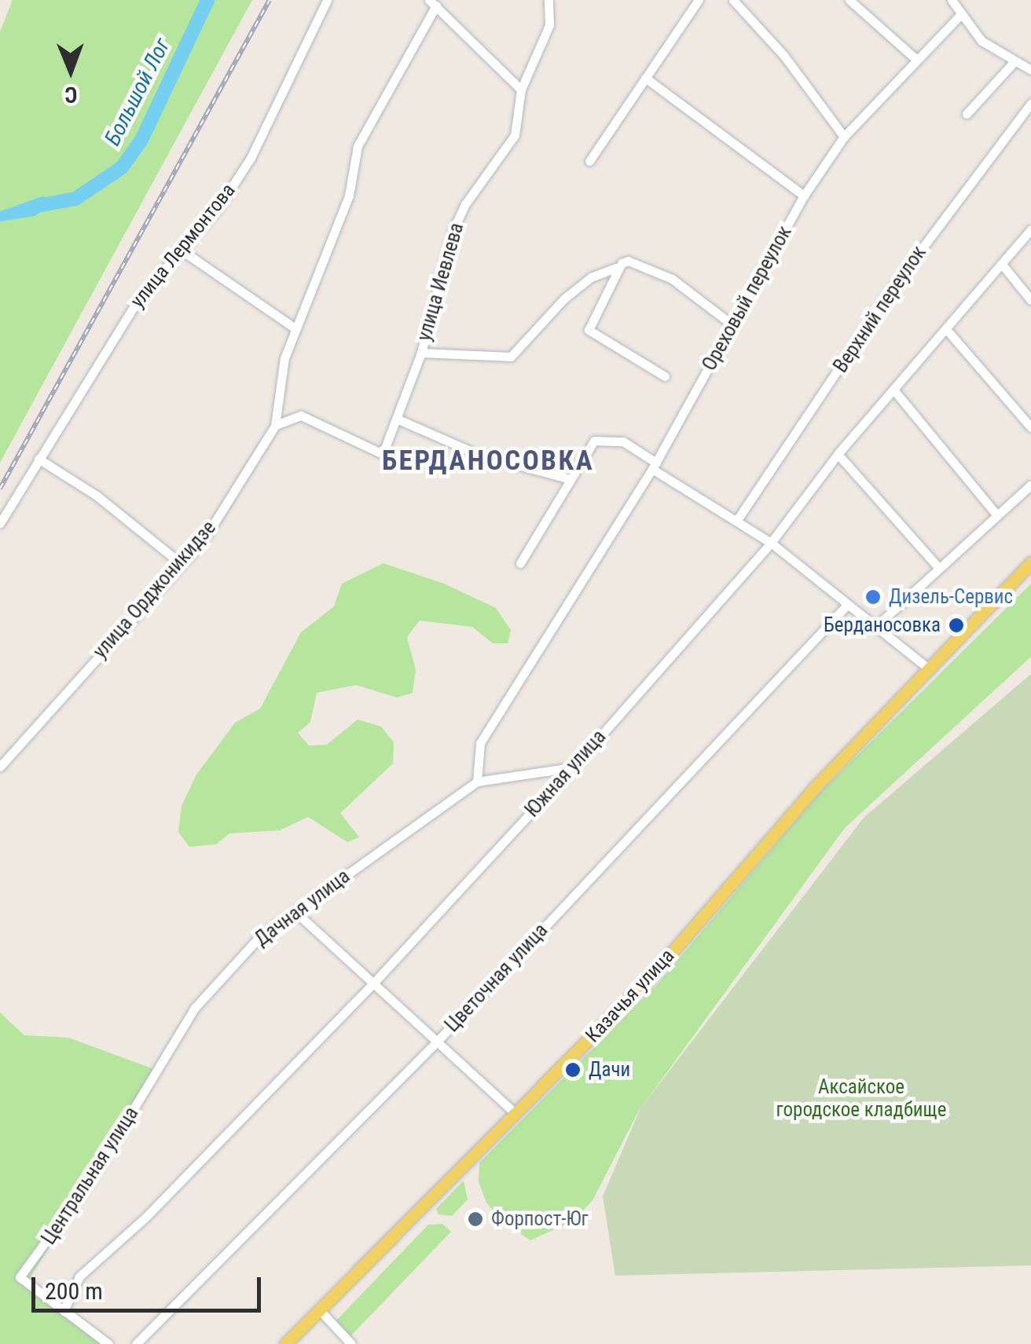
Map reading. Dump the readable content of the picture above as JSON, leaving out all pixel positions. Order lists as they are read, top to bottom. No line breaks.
{"streets":{"main road":["Казачья улица"],"street":["улица Лермонтова","улица Иевлева","Ореховый переулок","Верхний переулок","улица Орджоникидзе","Южная улица","Дачная улица","Цветочная улица","Центральная улица"]},"crossings":[["улица Иевлева","улица Орджоникидзе"],["Ореховый переулок","Дачная улица"],["Южная улица","Центральная улица"],["Дачная улица","Центральная улица"]],"districts":["БЕРДАНОСОВКА"],"water":["Большой Лог"],"parks":["Аксайское городское кладбище"],"places":["Дизель-Сервис","Берданосовка","Дачи","Форпост-Юг"],"scale_bar":"200 m","north":"bottom"}
